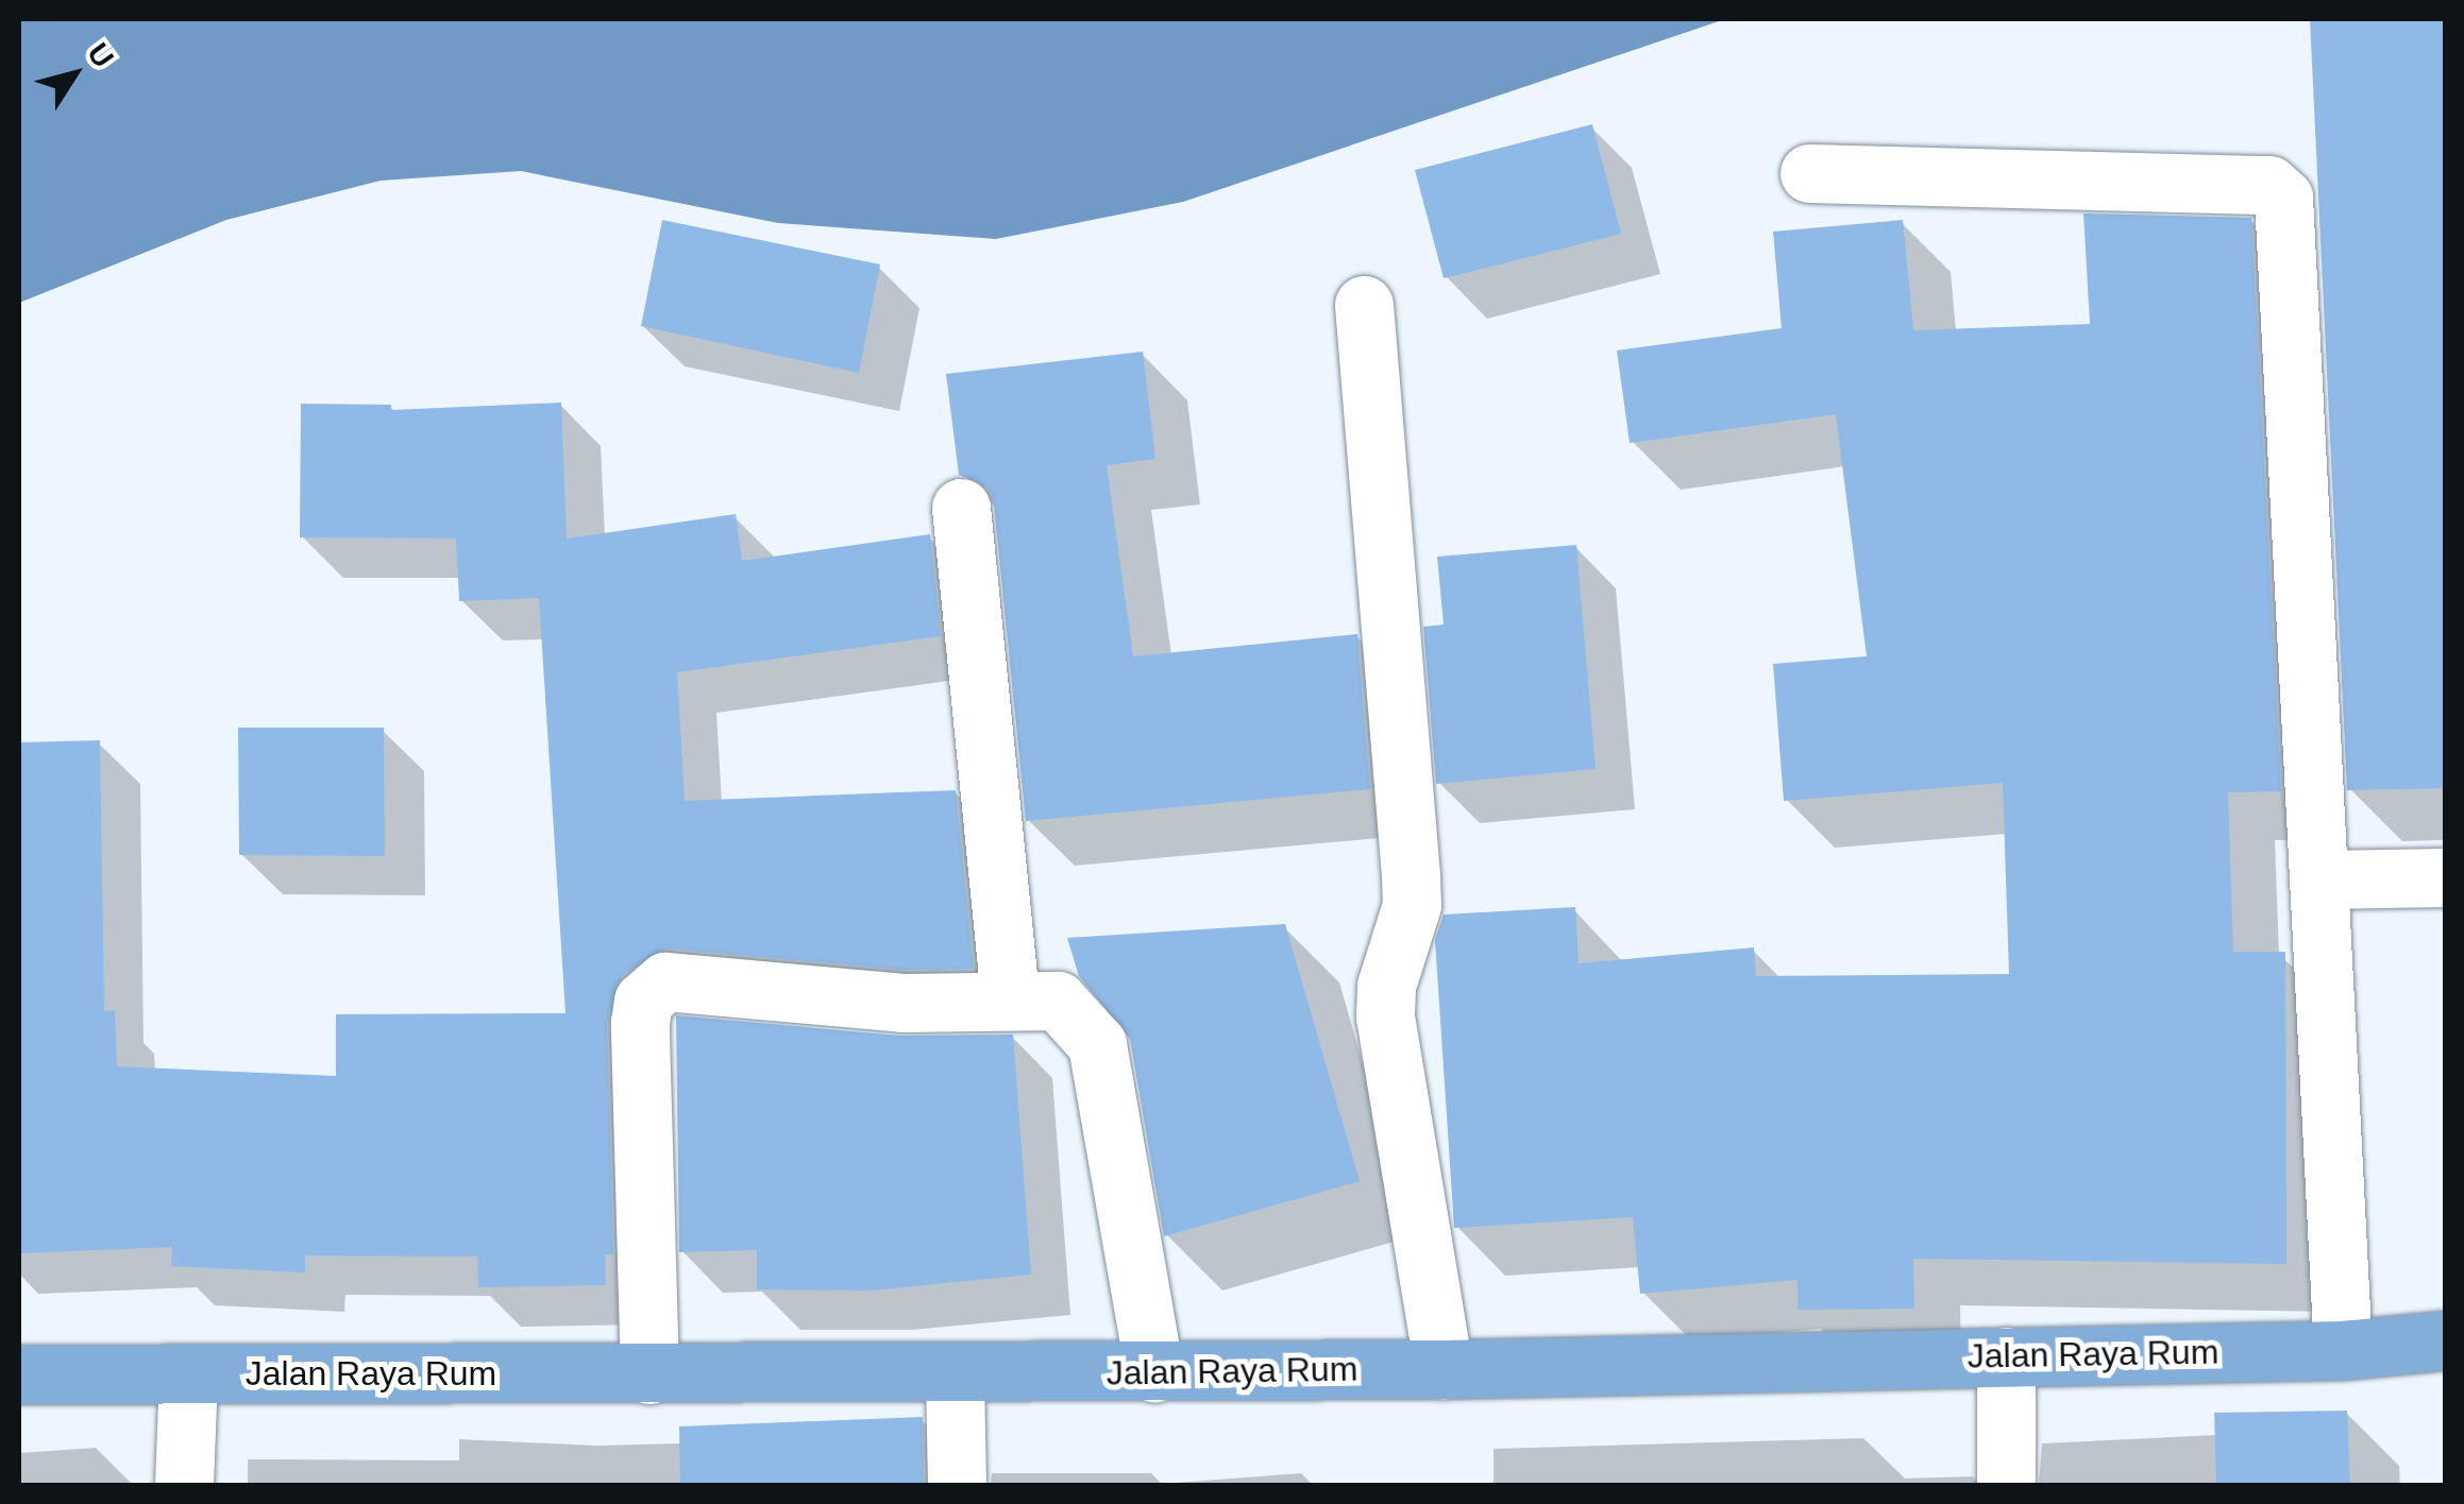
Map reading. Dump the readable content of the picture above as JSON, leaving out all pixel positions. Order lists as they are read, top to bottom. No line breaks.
{"streets":{"highway":["Jalan Raya Rum"]},"north":"top right"}
